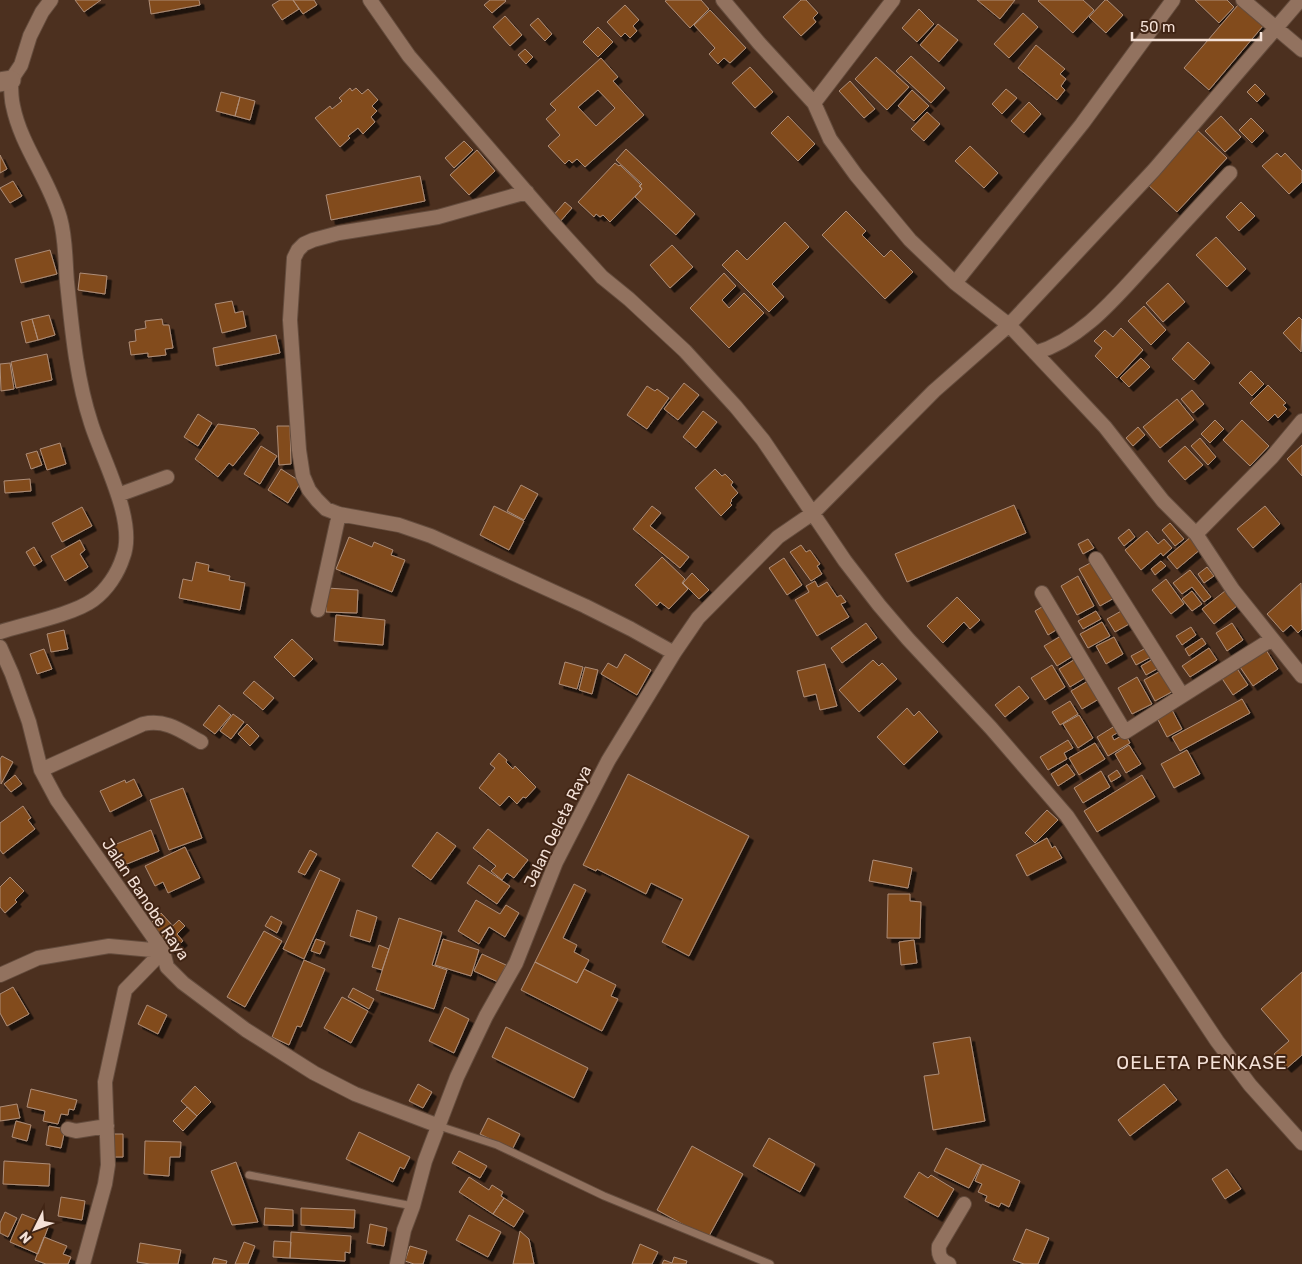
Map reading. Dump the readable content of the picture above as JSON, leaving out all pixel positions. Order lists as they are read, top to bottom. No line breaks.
{"streets":{"street":["Jalan Oeleta Raya","Jalan Banobe Raya"]},"crossings":[["Jalan Oeleta Raya","Jalan Banobe Raya"]],"districts":["OELETA PENKASE"],"scale_bar":"50 m","north":"bottom left"}
